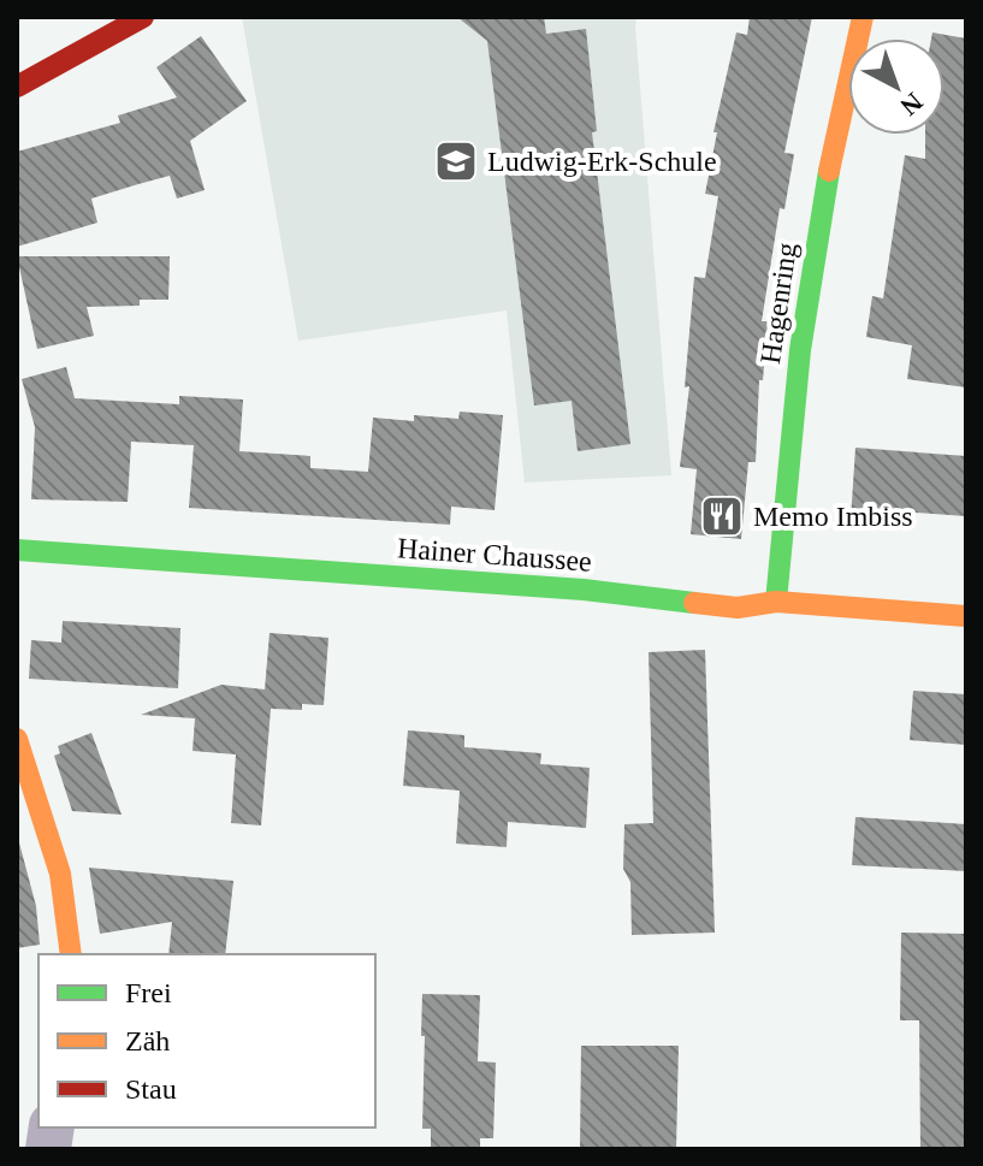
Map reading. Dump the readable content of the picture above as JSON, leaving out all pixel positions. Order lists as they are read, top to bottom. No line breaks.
{"streets":{"street":["Hagenring","Hainer Chaussee"]},"crossings":[["Hagenring","Hainer Chaussee"]],"places":{"school or university":["Ludwig-Erk-Schule"],"restaurant":["Memo Imbiss"]},"legend":["Frei","Zäh","Stau"],"north":"bottom right"}
